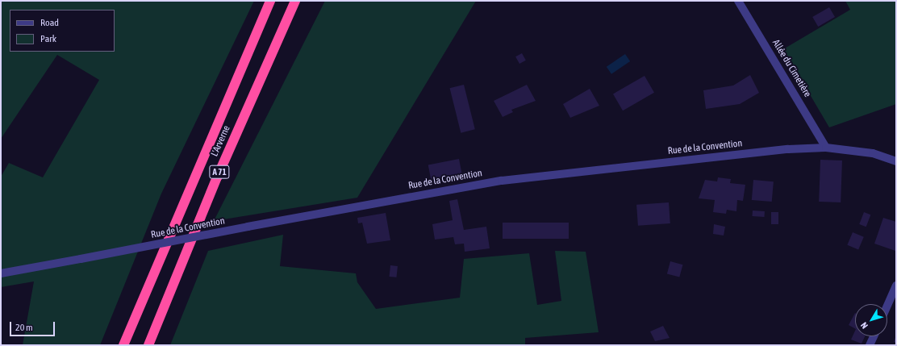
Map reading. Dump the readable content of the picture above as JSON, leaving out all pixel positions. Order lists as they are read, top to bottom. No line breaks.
{"streets":{"highway":["L'Arverne","A 71"],"street":["Allée du Cimetière","Rue de la Convention"]},"crossings":[["Allée du Cimetière","Rue de la Convention"]],"legend":["Road","Park"],"scale_bar":"20 m","north":"bottom left"}
